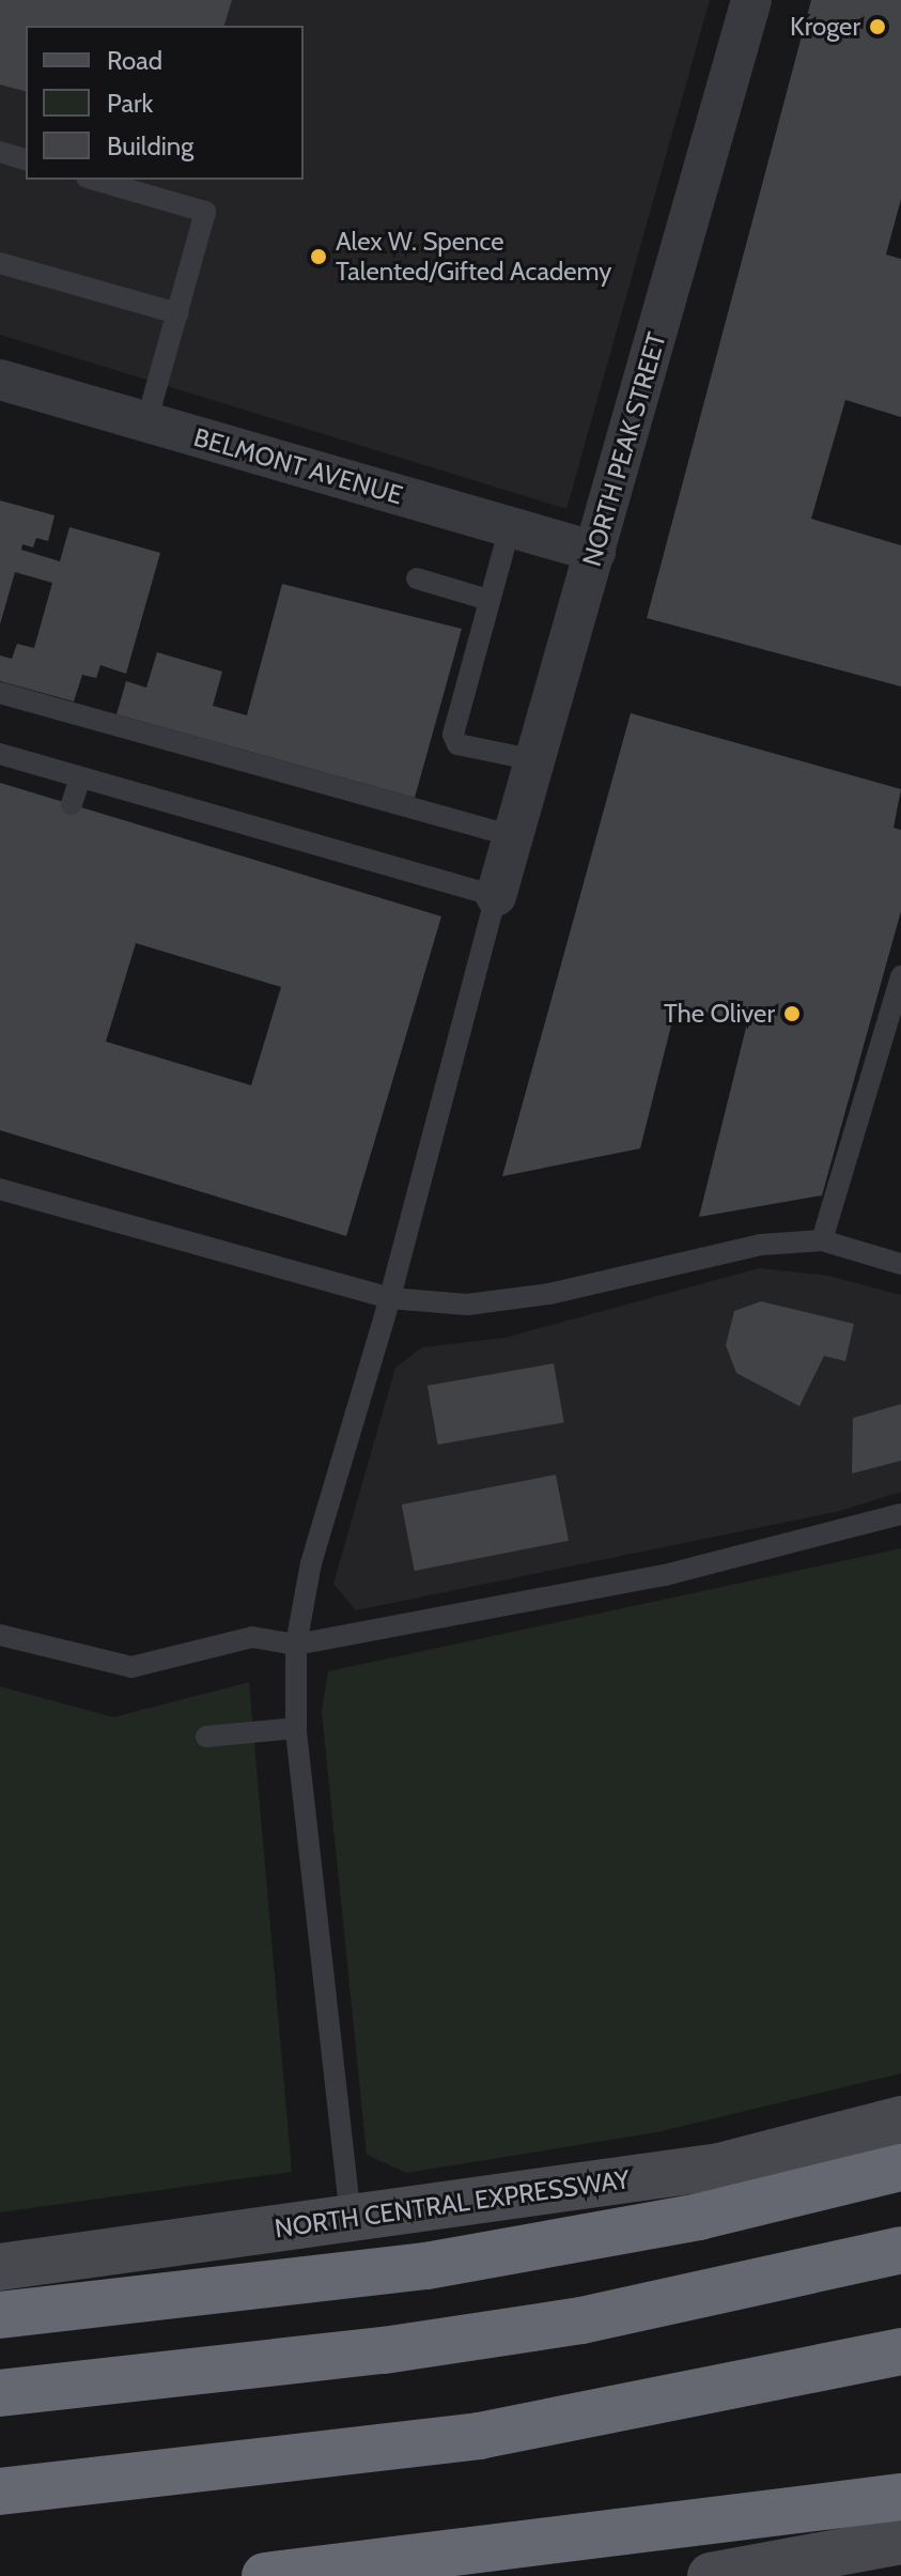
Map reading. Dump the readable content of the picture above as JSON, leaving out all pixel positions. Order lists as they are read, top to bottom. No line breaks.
{"streets":{"main road":["NORTH CENTRAL EXPRESSWAY"],"street":["NORTH PEAK STREET","BELMONT AVENUE"]},"crossings":[["NORTH PEAK STREET","BELMONT AVENUE"]],"places":["Kroger","Alex W. Spence Talented/Gifted Academy","The Oliver"],"legend":["Road","Park","Building"]}
